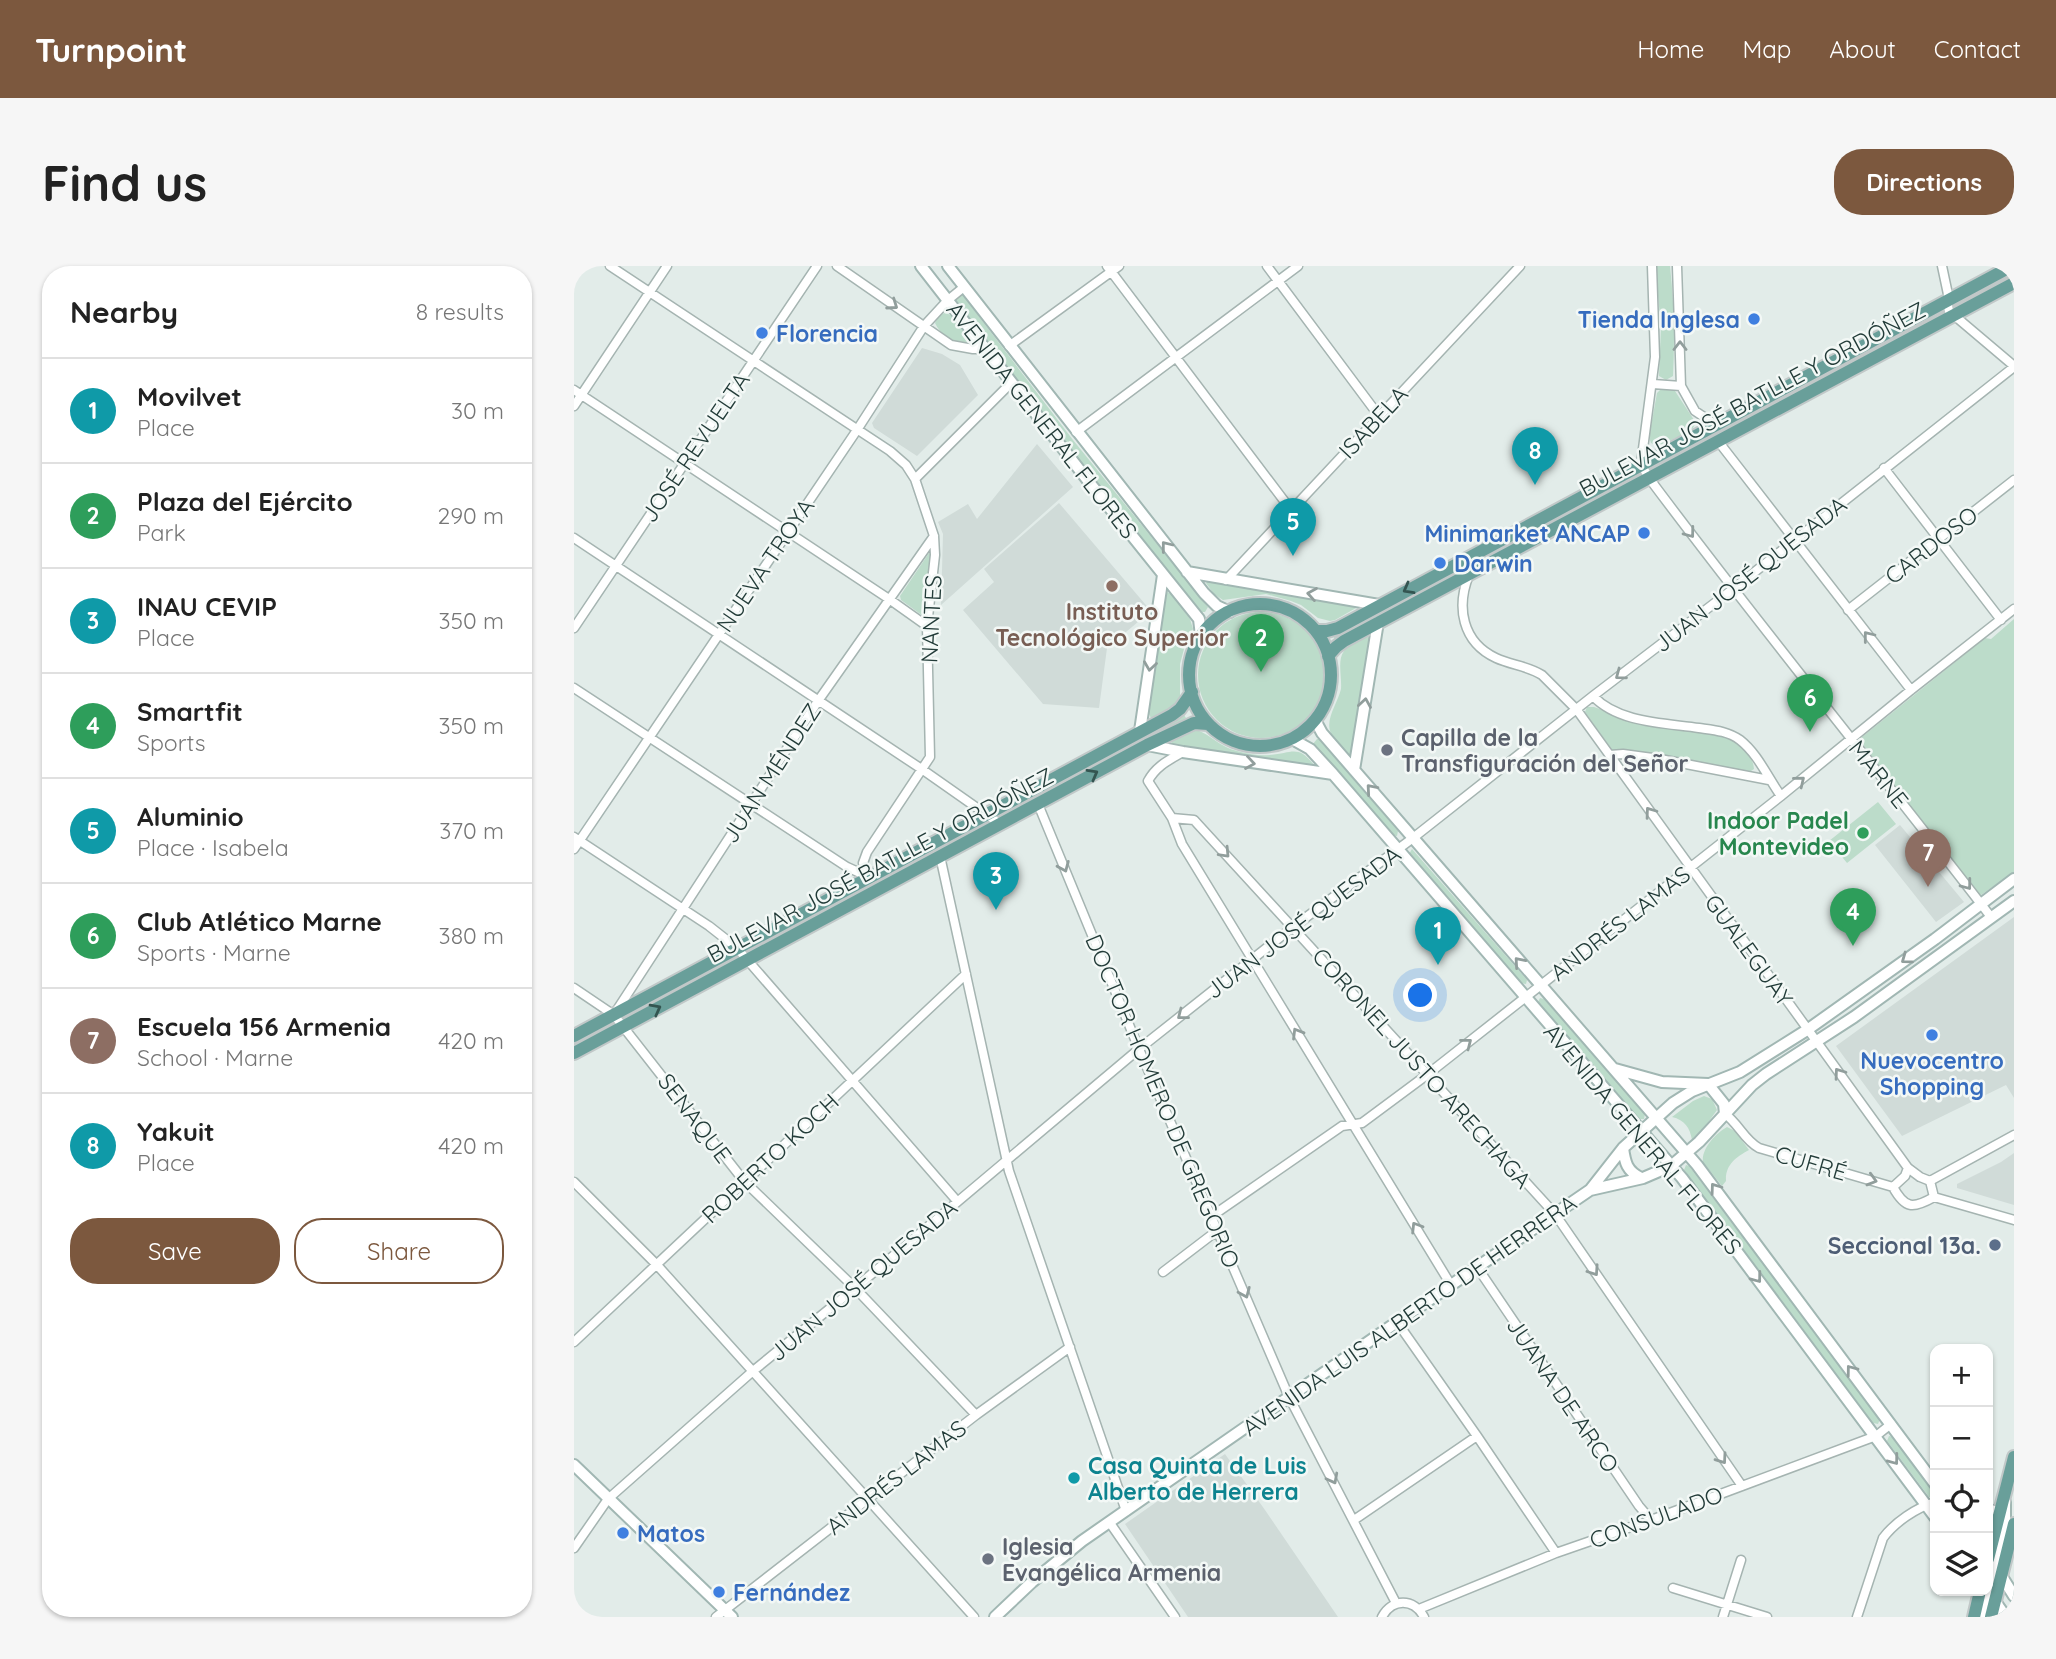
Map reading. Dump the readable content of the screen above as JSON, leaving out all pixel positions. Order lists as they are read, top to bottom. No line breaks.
{"streets":{"main road":["BULEVAR JOSÉ BATLLE Y ORDÓÑEZ","AVENIDA GENERAL FLORES","CUFRÉ","AVENIDA LUIS ALBERTO DE HERRERA"],"street":["ISABELA","JOSÉ REVUELTA","CARDOSO","NUEVA TROYA","JUAN JOSÉ QUESADA","NANTES","JUAN MÉNDEZ","MARNE","ANDRÉS LAMAS","GUALEGUAY","CORONEL JUSTO ARECHAGA","DOCTOR HOMERO DE GREGORIO","SENAQUE","ROBERTO KOCH","JUANA DE ARCO","CONSULADO"]},"crossings":[["BULEVAR JOSÉ BATLLE Y ORDÓÑEZ","AVENIDA GENERAL FLORES"],["BULEVAR JOSÉ BATLLE Y ORDÓÑEZ","NANTES"],["BULEVAR JOSÉ BATLLE Y ORDÓÑEZ","JUAN MÉNDEZ"],["BULEVAR JOSÉ BATLLE Y ORDÓÑEZ","MARNE"],["BULEVAR JOSÉ BATLLE Y ORDÓÑEZ","GUALEGUAY"],["BULEVAR JOSÉ BATLLE Y ORDÓÑEZ","DOCTOR HOMERO DE GREGORIO"],["BULEVAR JOSÉ BATLLE Y ORDÓÑEZ","SENAQUE"],["AVENIDA GENERAL FLORES","NUEVA TROYA"],["AVENIDA GENERAL FLORES","JUAN JOSÉ QUESADA"],["AVENIDA GENERAL FLORES","ANDRÉS LAMAS"],["AVENIDA GENERAL FLORES","AVENIDA LUIS ALBERTO DE HERRERA"],["AVENIDA GENERAL FLORES","CONSULADO"],["JUAN JOSÉ QUESADA","MARNE"],["JUAN JOSÉ QUESADA","GUALEGUAY"],["JUAN JOSÉ QUESADA","CORONEL JUSTO ARECHAGA"],["JUAN JOSÉ QUESADA","DOCTOR HOMERO DE GREGORIO"],["JUAN JOSÉ QUESADA","SENAQUE"],["NANTES","JUAN MÉNDEZ"],["JUAN MÉNDEZ","SENAQUE"],["MARNE","ANDRÉS LAMAS"],["MARNE","AVENIDA LUIS ALBERTO DE HERRERA"],["ANDRÉS LAMAS","GUALEGUAY"],["ANDRÉS LAMAS","CORONEL JUSTO ARECHAGA"],["ANDRÉS LAMAS","DOCTOR HOMERO DE GREGORIO"],["ANDRÉS LAMAS","SENAQUE"],["GUALEGUAY","AVENIDA LUIS ALBERTO DE HERRERA"],["CORONEL JUSTO ARECHAGA","AVENIDA LUIS ALBERTO DE HERRERA"],["CORONEL JUSTO ARECHAGA","CONSULADO"],["DOCTOR HOMERO DE GREGORIO","AVENIDA LUIS ALBERTO DE HERRERA"],["SENAQUE","ROBERTO KOCH"],["CUFRÉ","AVENIDA LUIS ALBERTO DE HERRERA"],["AVENIDA LUIS ALBERTO DE HERRERA","JUANA DE ARCO"],["JUANA DE ARCO","CONSULADO"]],"one_way":["MARNE","GUALEGUAY","DOCTOR HOMERO DE GREGORIO","CUFRÉ"],"places":["Tienda Inglesa","Florencia","Minimarket ANCAP","Darwin","Instituto Tecnológico Superior","Capilla de la Transfiguración del Señor","Indoor Padel Montevideo","Nuevocentro Shopping","Seccional 13a.","Casa Quinta de Luis Alberto de Herrera","Matos","Iglesia Evangélica Armenia","Fernández"],"page":{"header":"Turnpoint","nav":["Home","Map","About","Contact"],"buttons":["Directions",["Save","Share"]],"title":"Find us","heading":["Nearby","8 results"],"list":[{"mark":"1","name":"Movilvet","note":"Place","value":"30 m"},{"mark":"2","name":"Plaza del Ejército","note":"Park","value":"290 m"},{"mark":"3","name":"INAU CEVIP","note":"Place","value":"350 m"},{"mark":"4","name":"Smartfit","note":"Sports","value":"350 m"},{"mark":"5","name":"Aluminio","note":"Place · Isabela","value":"370 m"},{"mark":"6","name":"Club Atlético Marne","note":"Sports · Marne","value":"380 m"},{"mark":"7","name":"Escuela 156 Armenia","note":"School · Marne","value":"420 m"},{"mark":"8","name":"Yakuit","note":"Place","value":"420 m"}],"pins":["8","5","2","6","7","3","4","1"],"map_buttons":["+","−"]}}
